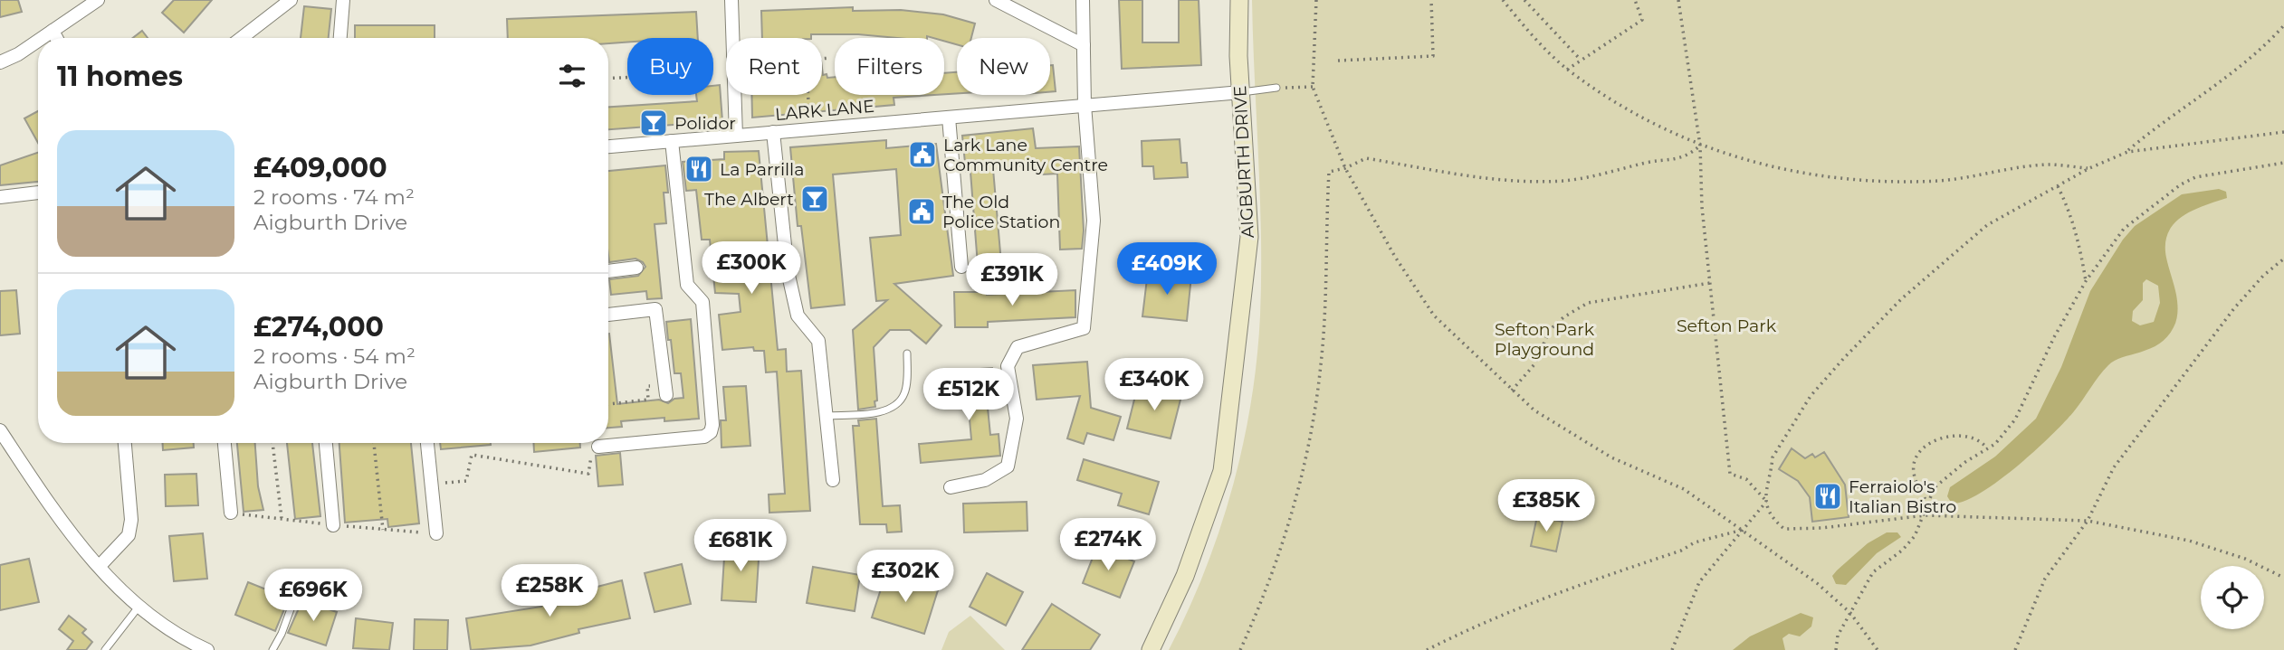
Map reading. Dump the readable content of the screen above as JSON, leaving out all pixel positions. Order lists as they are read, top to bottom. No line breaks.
{"streets":{"street":["LARK LANE","AIGBURTH DRIVE"]},"crossings":[["LARK LANE","AIGBURTH DRIVE"]],"parks":["Sefton Park","Sefton Park Playground"],"places":{"bar":["Polidor","The Albert"],"public building":["Lark Lane Community Centre","The Old Police Station"],"restaurant":["La Parrilla","Ferraiolo's Italian Bistro"]},"page":{"chip":["Buy","Rent","Filters","New"],"heading":"11 homes","list":[{"name":"£409,000","note":"2 rooms · 74 m² · Aigburth Drive"},{"name":"£274,000","note":"2 rooms · 54 m² · Aigburth Drive"}],"price":["£300K","£409K","£391K","£340K","£512K","£385K","£274K","£681K","£302K","£258K","£696K"]}}
